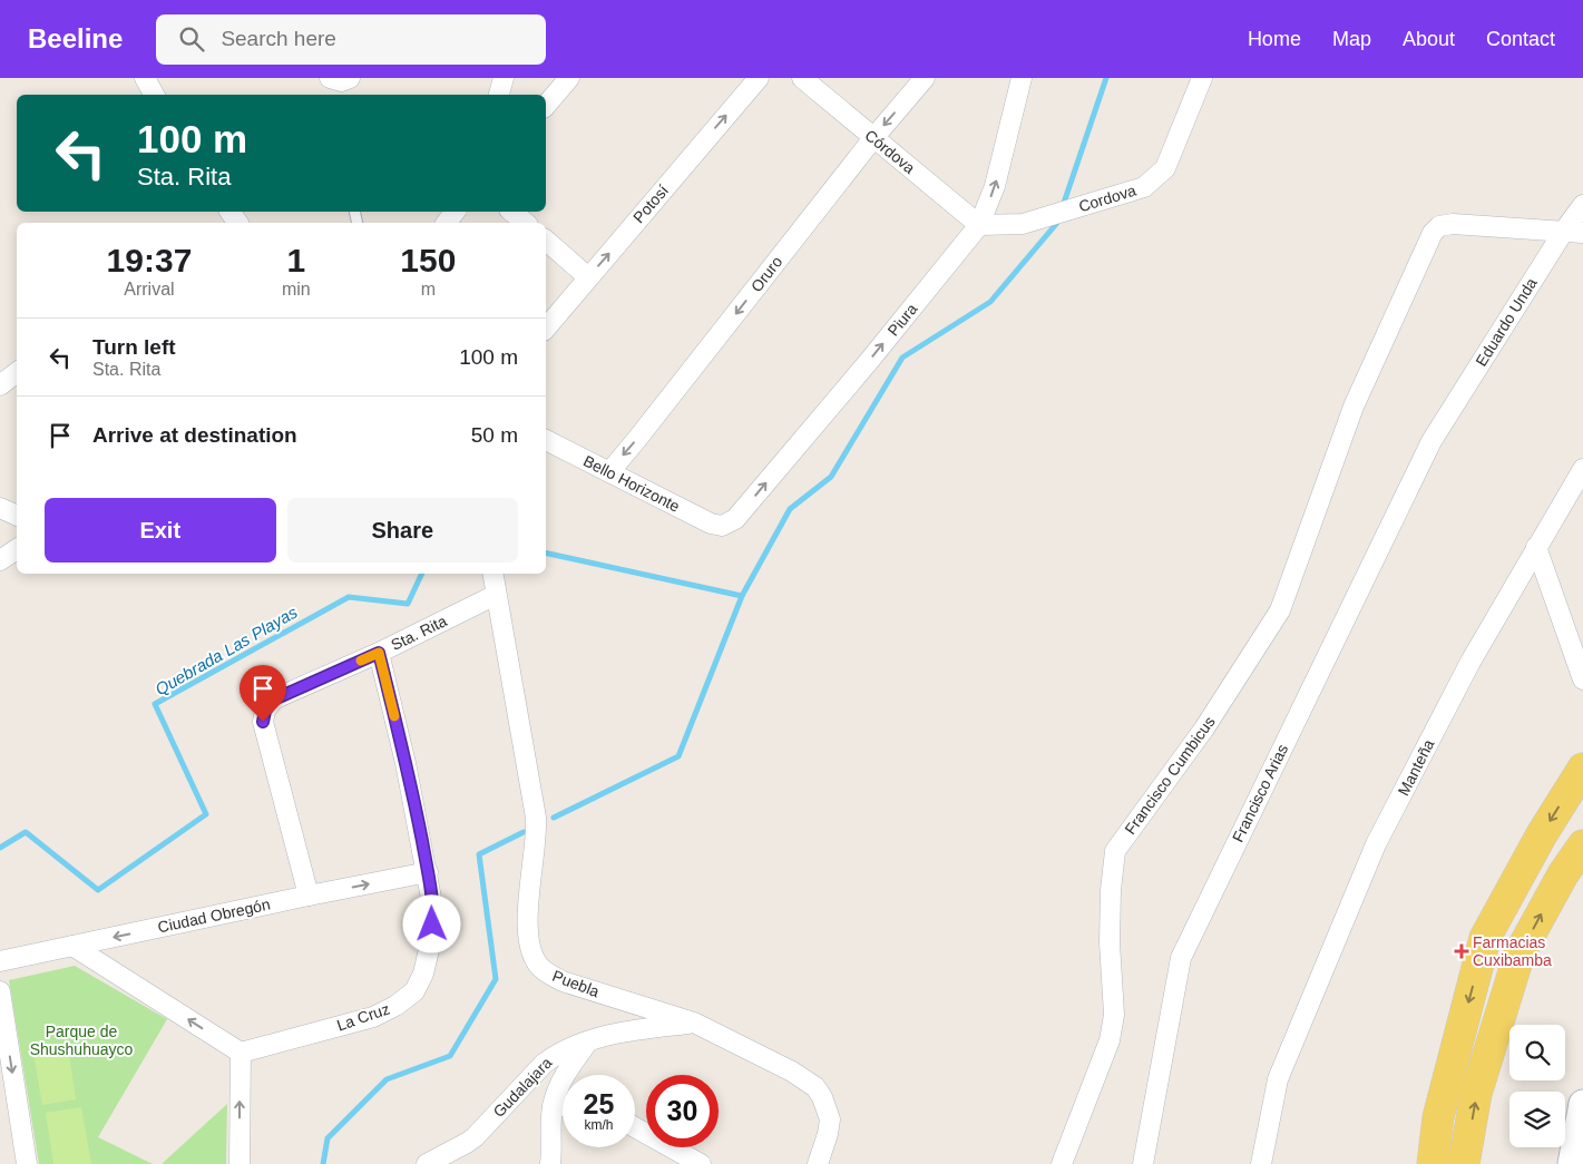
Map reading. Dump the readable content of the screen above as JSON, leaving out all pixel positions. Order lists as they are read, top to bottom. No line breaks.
{"streets":{"street":["Córdova","Cordova","Potosí","Oruro","Piura","Eduardo Unda","Bello Horizonte","Sta. Rita","Manteña","Francisco Cumbicus","Francisco Arias","Ciudad Obregón","Puebla","La Cruz","Gudalajara"]},"crossings":[["Córdova","Cordova"],["Córdova","Oruro"],["Córdova","Piura"],["Cordova","Piura"],["Oruro","Bello Horizonte"],["Piura","Bello Horizonte"],["Eduardo Unda","Francisco Cumbicus"],["Eduardo Unda","Francisco Arias"],["Sta. Rita","Ciudad Obregón"],["Sta. Rita","Puebla"],["Sta. Rita","La Cruz"],["Ciudad Obregón","La Cruz"],["Puebla","Gudalajara"]],"one_way":["Potosí","Oruro","Piura"],"water":["Quebrada Las Playas"],"parks":["Parque de Shushuhuayco"],"places":{"health":["Farmacias Cuxibamba"]},"page":{"header":"Beeline","search":"Search here","nav":["Home","Map","About","Contact"],"turn":["100 m","Sta. Rita"],"eta":["19:37","Arrival","1","min","150","m"],"list":[{"name":"Turn left","note":"Sta. Rita","value":"100 m"},{"name":"Arrive at destination","value":"50 m"}],"buttons":["Exit","Share"],"speed":"25 km/h","limit":"30"}}
